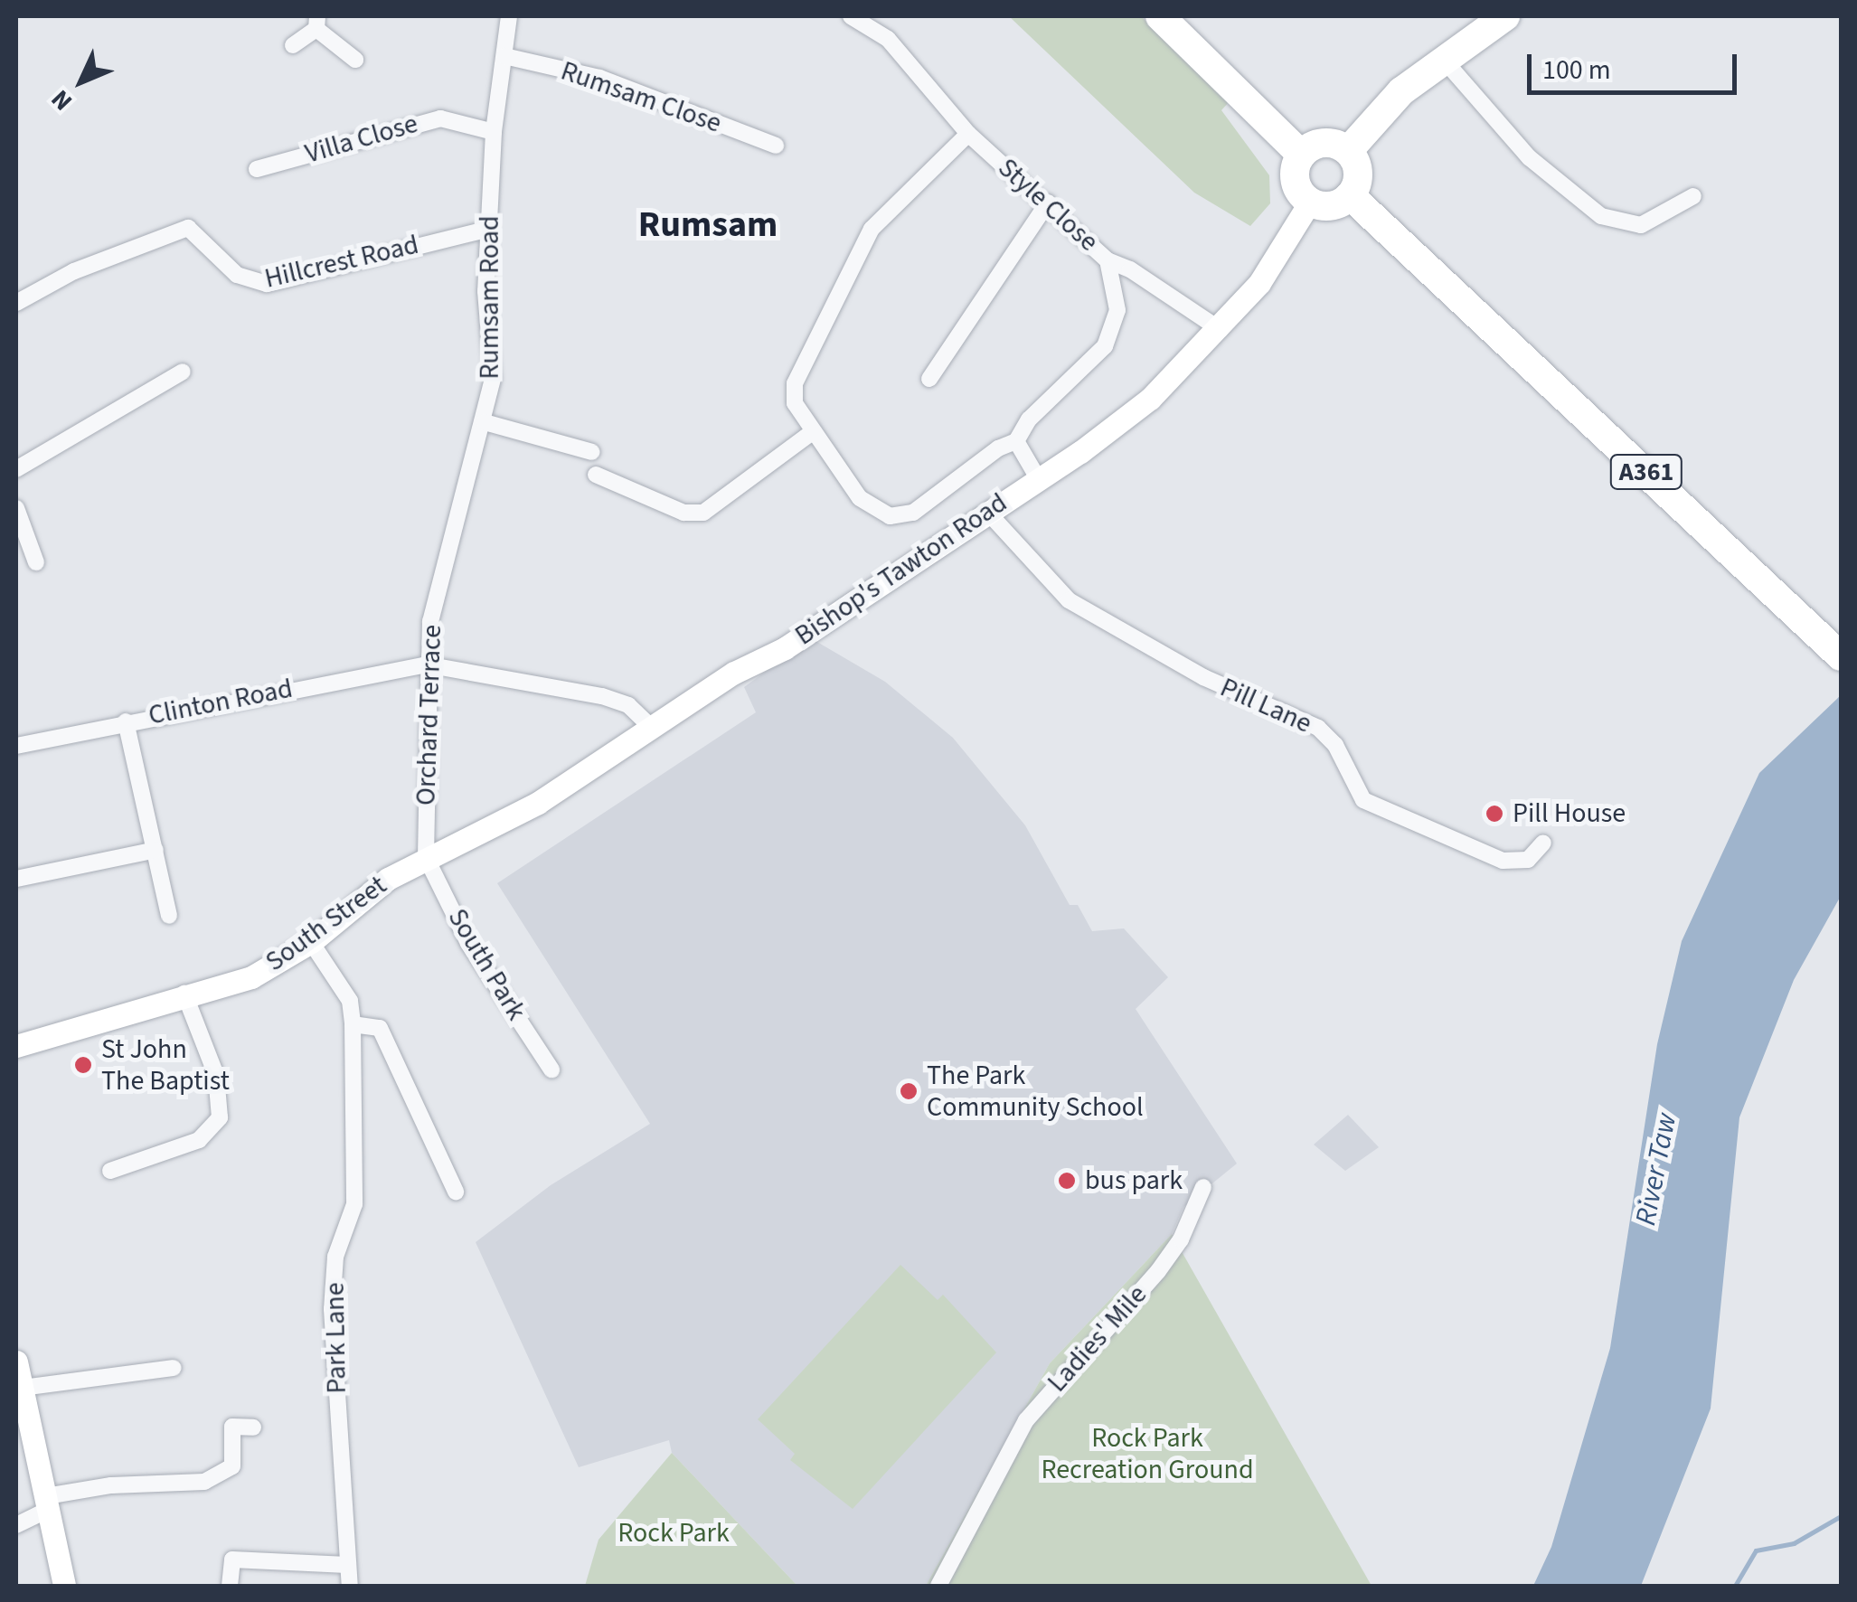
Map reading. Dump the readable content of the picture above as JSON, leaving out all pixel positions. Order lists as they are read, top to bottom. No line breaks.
{"streets":{"highway":["A361"],"main road":["Bishop's Tawton Road","South Street"],"street":["Rumsam Close","Villa Close","Style Close","Hillcrest Road","Rumsam Road","Clinton Road","Pill Lane","Orchard Terrace","South Park","Park Lane","Ladies' Mile"]},"crossings":[["Rumsam Close","Rumsam Road"],["Villa Close","Rumsam Road"],["Style Close","Bishop's Tawton Road"],["Hillcrest Road","Rumsam Road"],["Rumsam Road","Orchard Terrace"],["A361","Bishop's Tawton Road"],["Bishop's Tawton Road","Pill Lane"],["Bishop's Tawton Road","Orchard Terrace"],["Bishop's Tawton Road","South Street"],["Bishop's Tawton Road","South Park"],["Clinton Road","Orchard Terrace"],["Orchard Terrace","South Street"],["Orchard Terrace","South Park"],["South Street","South Park"],["South Street","Park Lane"]],"districts":["Rumsam"],"water":["River Taw"],"parks":["Rock Park Recreation Ground","Rock Park"],"places":["Pill House","St John The Baptist","The Park Community School","bus park"],"scale_bar":"100 m","north":"bottom left"}
